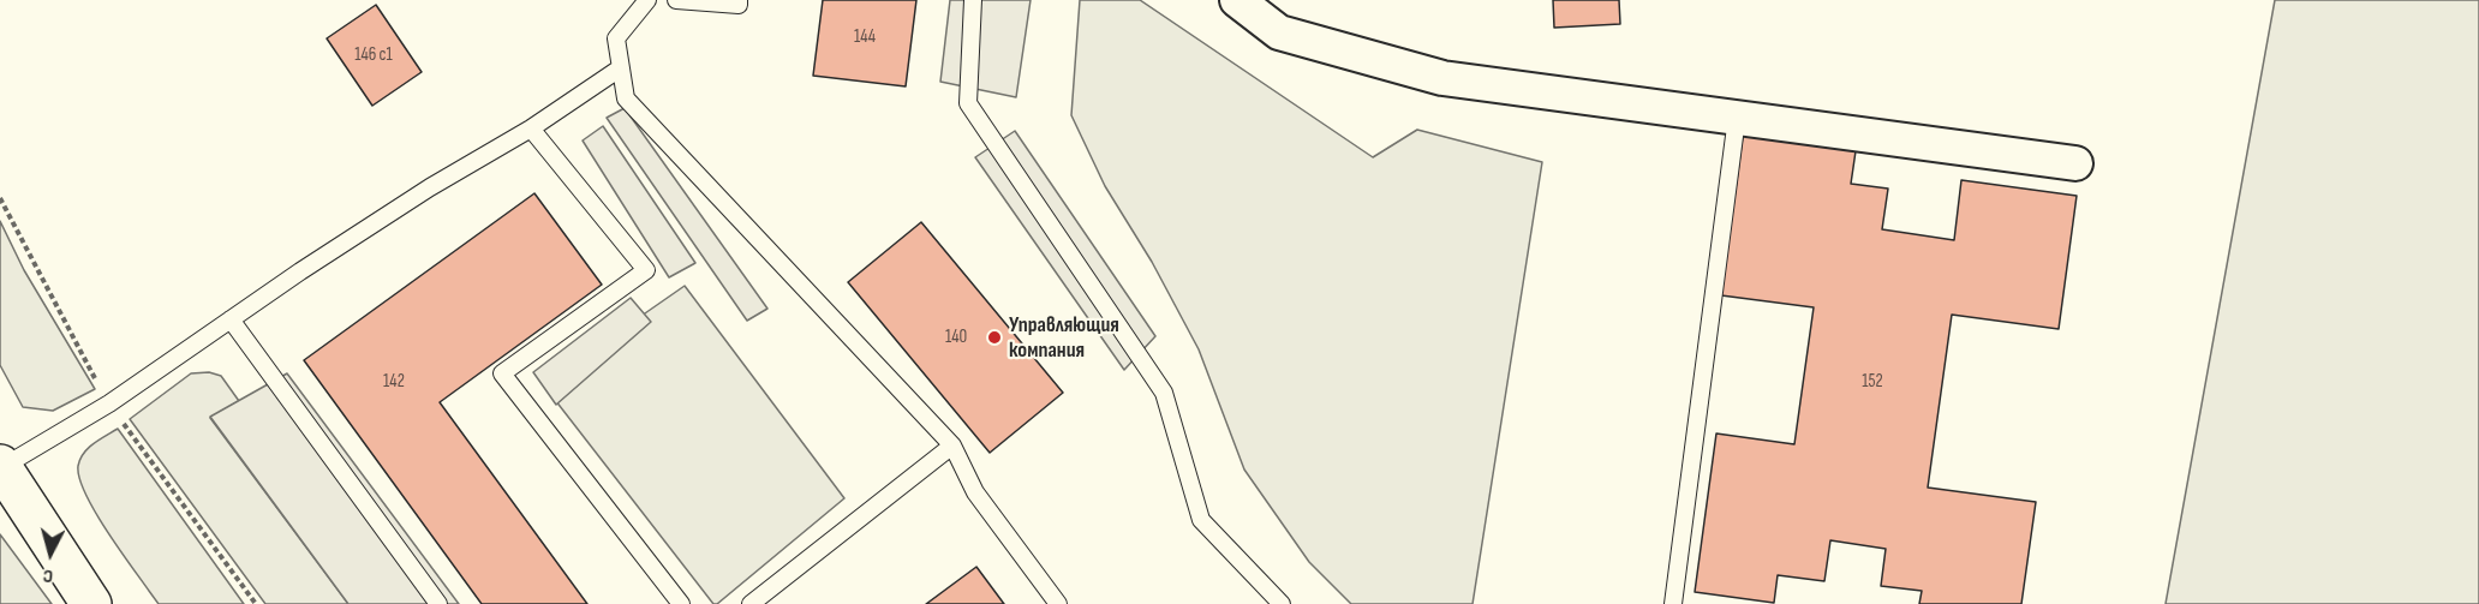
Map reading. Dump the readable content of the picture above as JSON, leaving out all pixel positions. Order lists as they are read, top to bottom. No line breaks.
{"places":["Управляющия компания"],"house_numbers":["144","146 с1","140","142","152"],"north":"bottom"}
